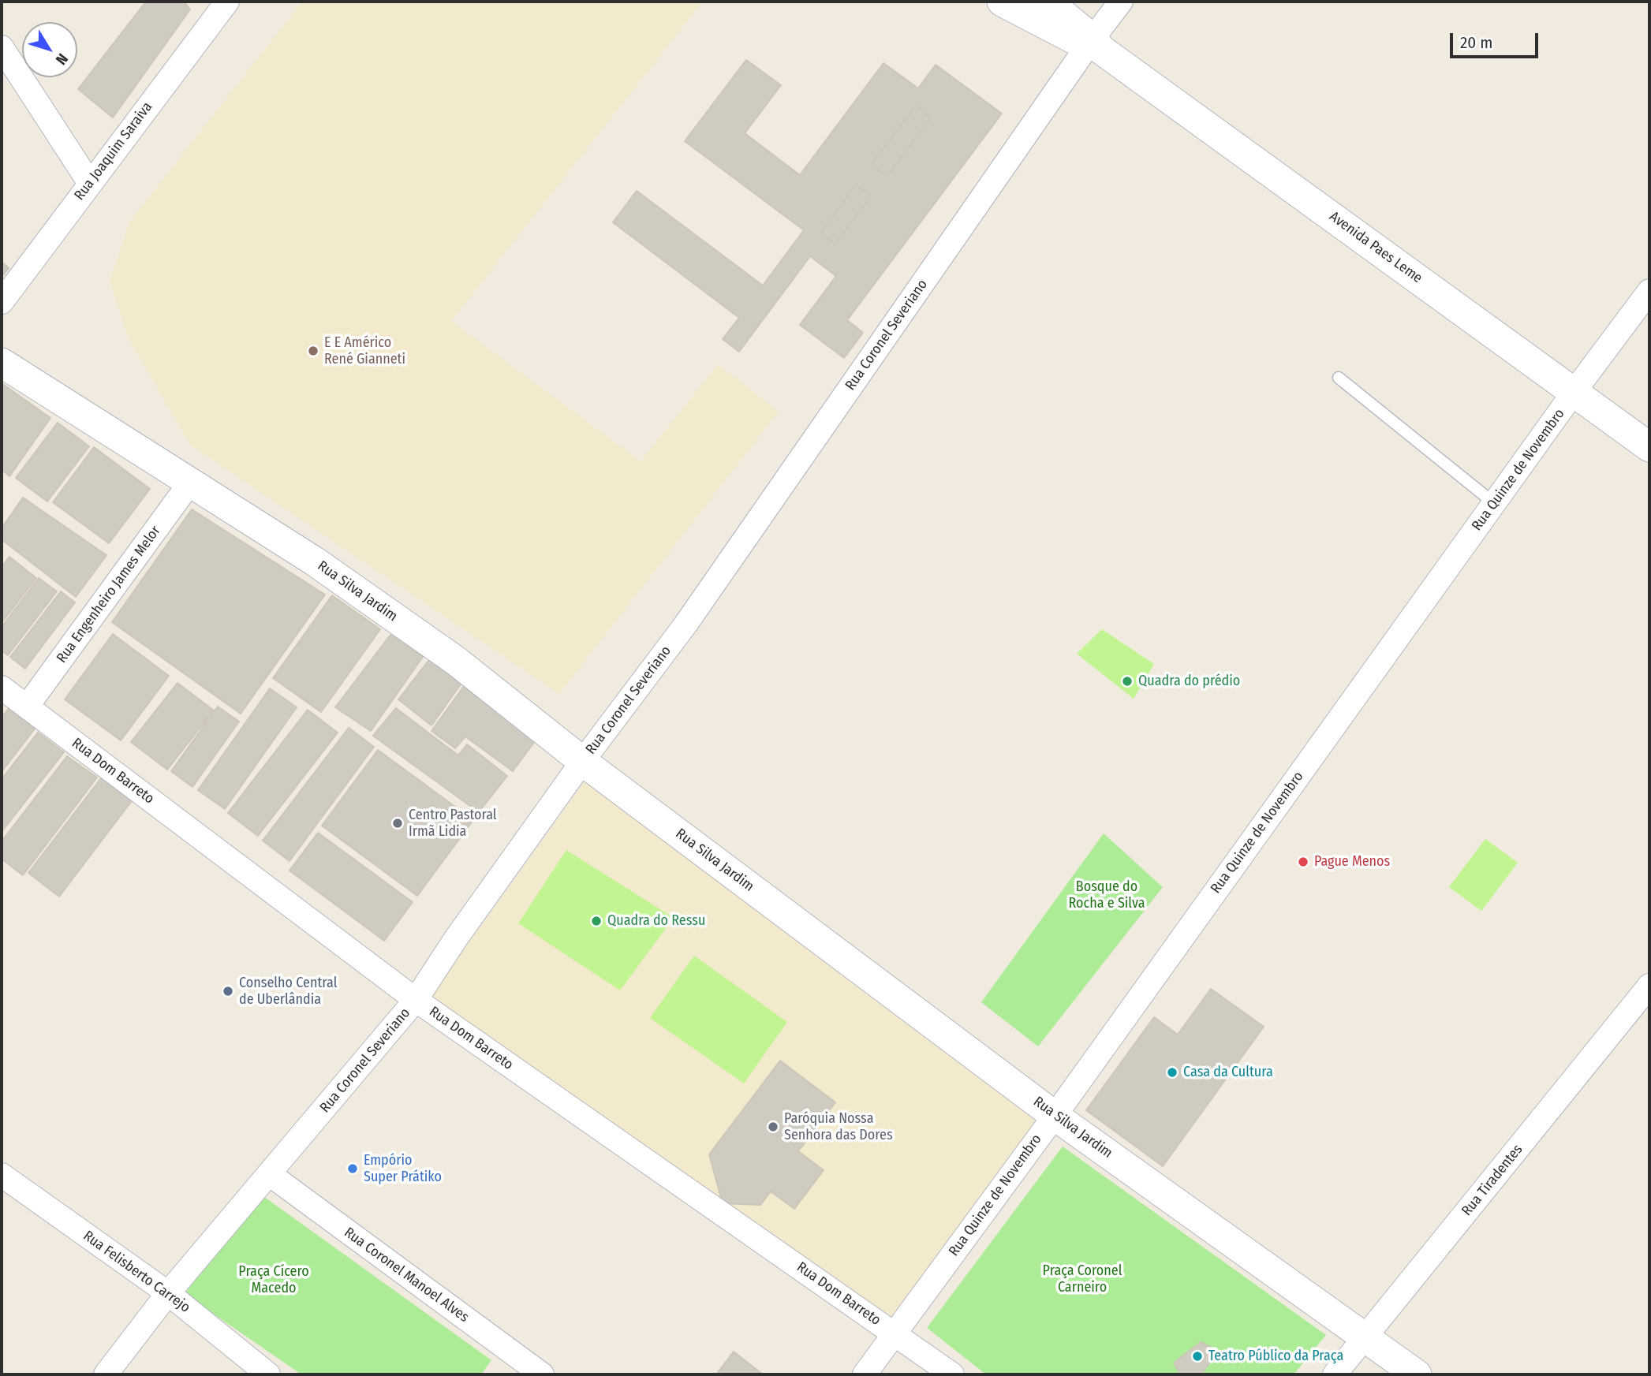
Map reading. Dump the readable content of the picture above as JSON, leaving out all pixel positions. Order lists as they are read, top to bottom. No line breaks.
{"streets":{"street":["Rua Joaquim Saraiva","Avenida Paes Leme","Rua Coronel Severiano","Rua Quinze de Novembro","Rua Silva Jardim","Rua Engenheiro James Melor","Rua Dom Barreto","Rua Tiradentes","Rua Felisberto Carrejo","Rua Coronel Manoel Alves"]},"crossings":[["Avenida Paes Leme","Rua Coronel Severiano"],["Avenida Paes Leme","Rua Quinze de Novembro"],["Rua Coronel Severiano","Rua Silva Jardim"],["Rua Coronel Severiano","Rua Dom Barreto"],["Rua Coronel Severiano","Rua Felisberto Carrejo"],["Rua Coronel Severiano","Rua Coronel Manoel Alves"],["Rua Quinze de Novembro","Rua Silva Jardim"],["Rua Quinze de Novembro","Rua Dom Barreto"],["Rua Silva Jardim","Rua Engenheiro James Melor"],["Rua Silva Jardim","Rua Tiradentes"],["Rua Engenheiro James Melor","Rua Dom Barreto"]],"parks":["Bosque do Rocha e Silva","Praça Coronel Carneiro","Praça Cícero Macedo"],"places":["E E Américo René Gianneti","Quadra do prédio","Centro Pastoral Irmã Lidia","Pague Menos","Quadra do Ressu","Conselho Central de Uberlândia","Casa da Cultura","Paróquia Nossa Senhora das Dores","Empório Super Prátiko","Teatro Público da Praça"],"scale_bar":"20 m","north":"bottom right"}
